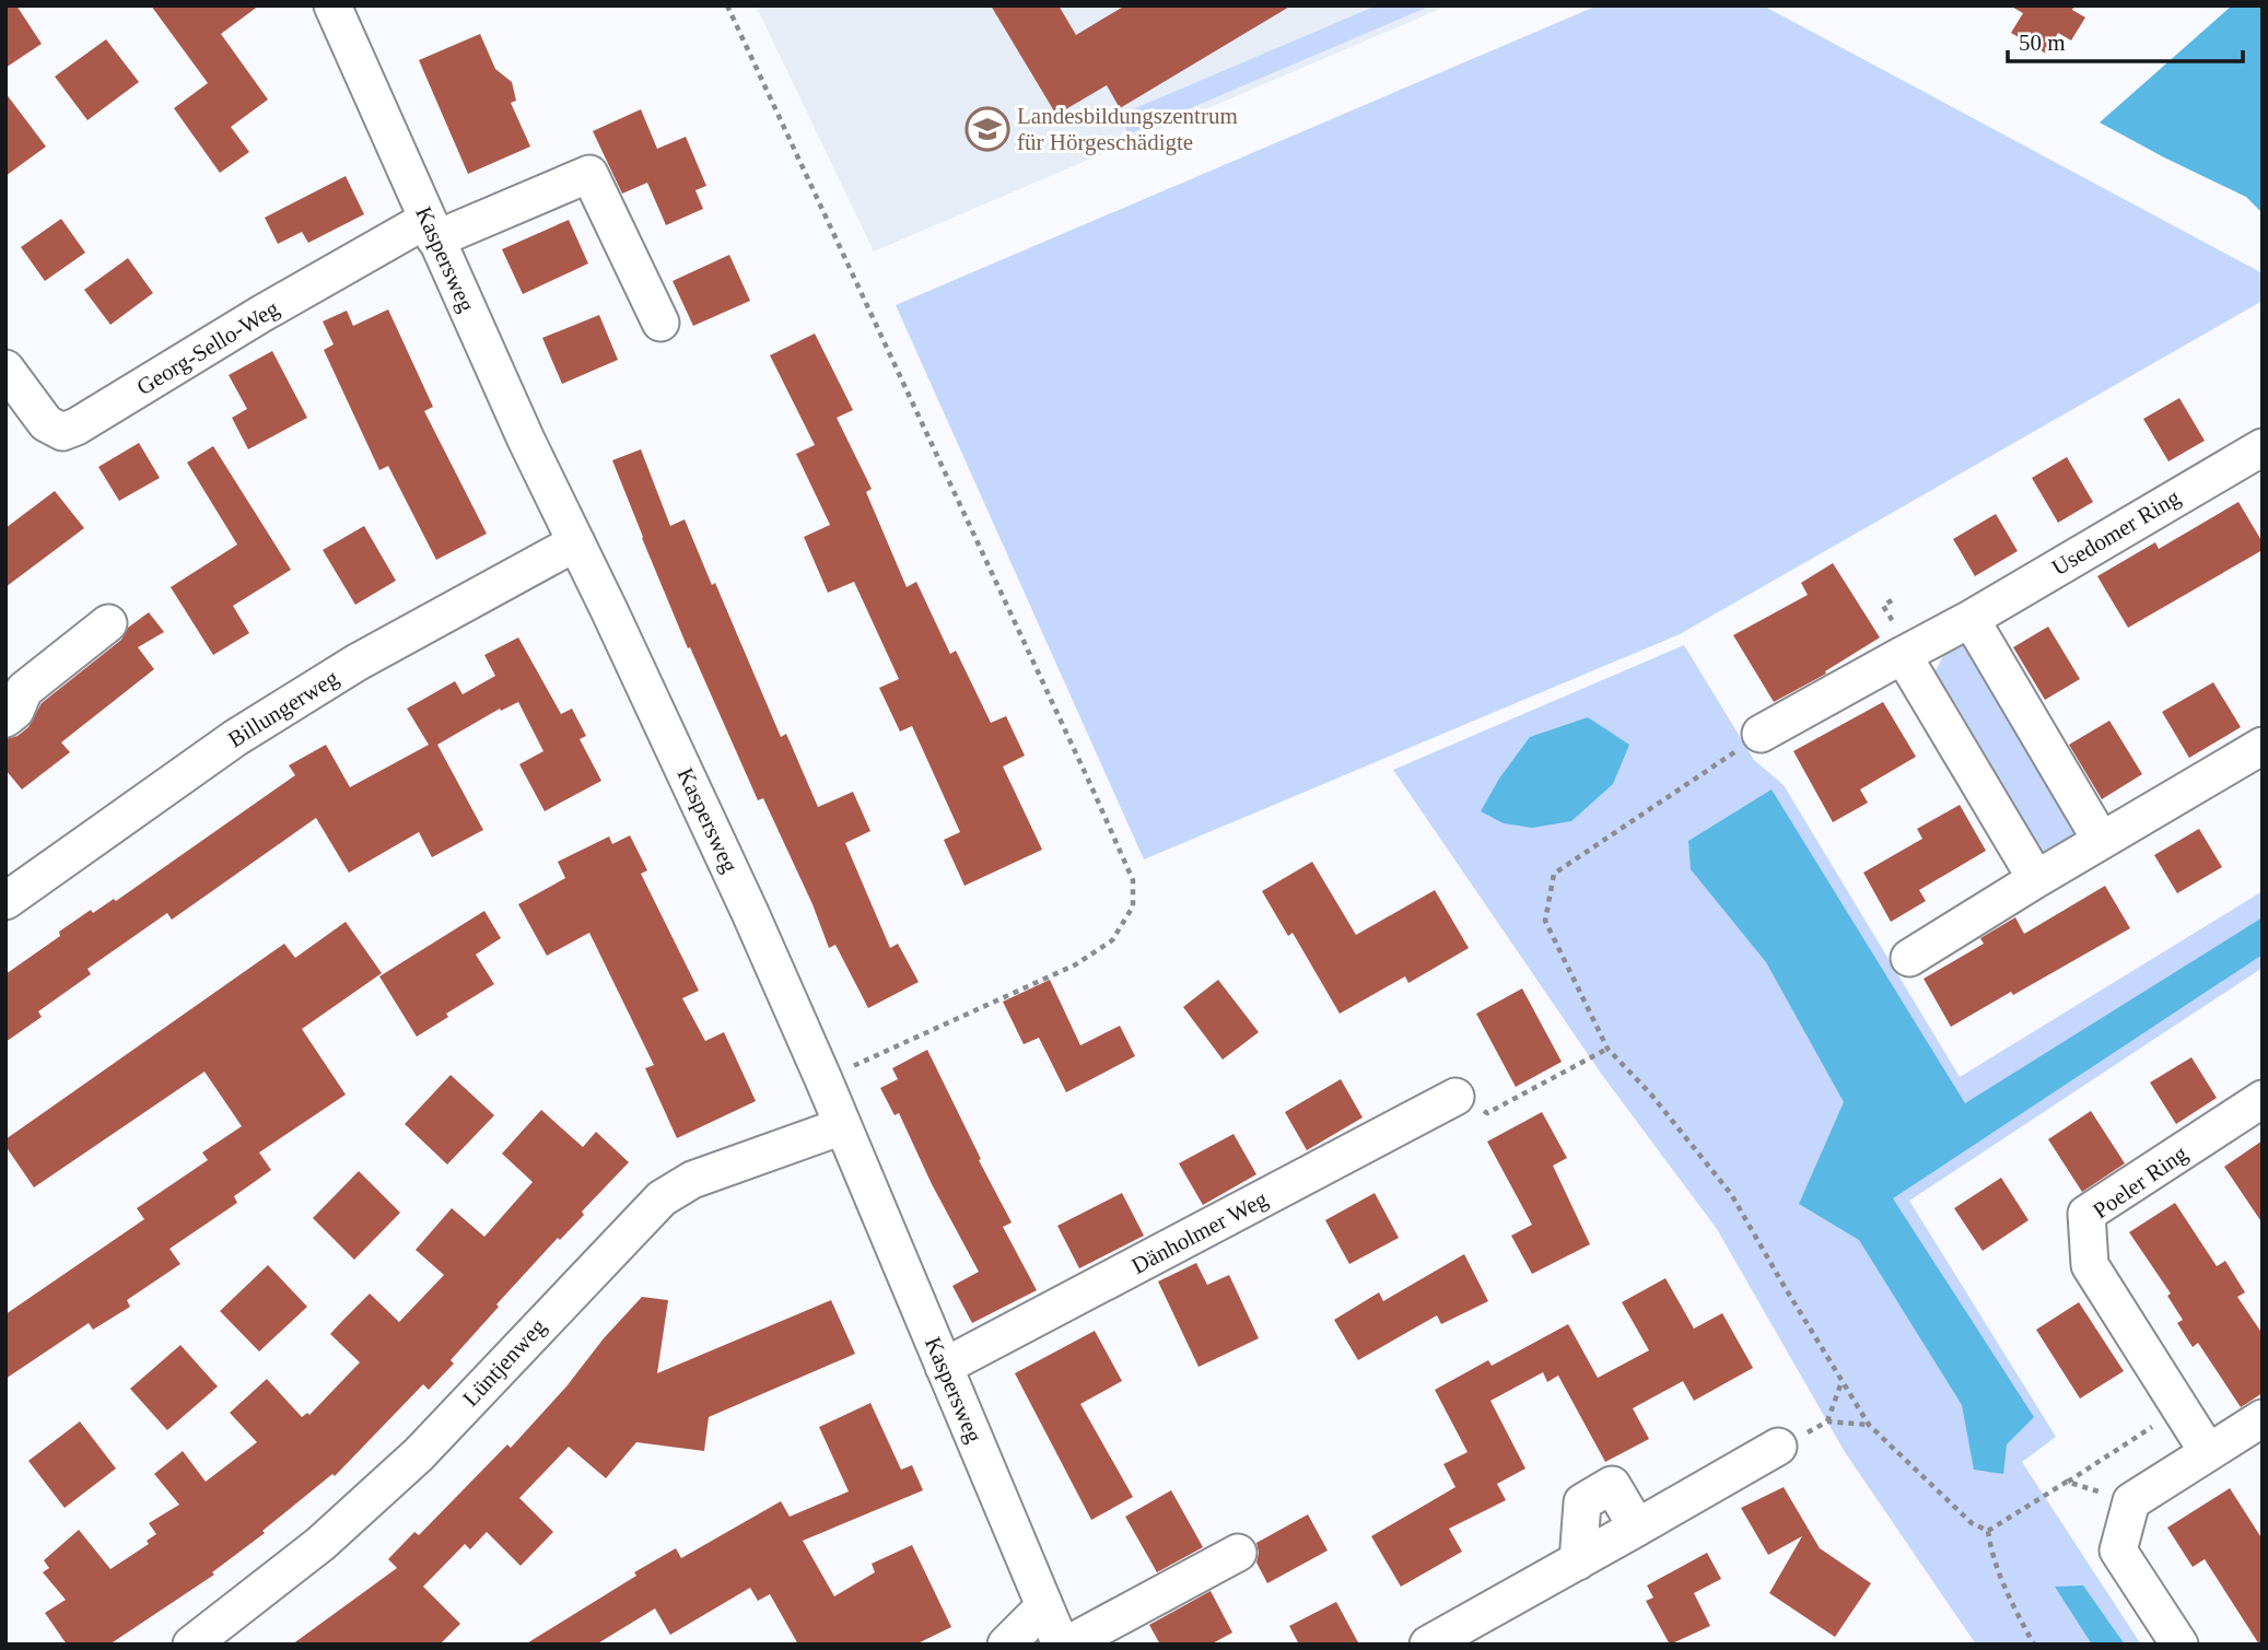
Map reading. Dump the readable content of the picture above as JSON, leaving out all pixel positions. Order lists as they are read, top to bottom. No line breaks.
{"streets":{"street":["Kaspersweg","Georg-Sello-Weg","Usedomer Ring","Billungerweg","Poeler Ring","Dänholmer Weg","Lüntjenweg"]},"crossings":[["Kaspersweg","Georg-Sello-Weg"],["Kaspersweg","Billungerweg"],["Kaspersweg","Dänholmer Weg"],["Kaspersweg","Lüntjenweg"]],"places":{"school or university":["Landesbildungszentrum für Hörgeschädigte"]},"scale_bar":"50 m"}
